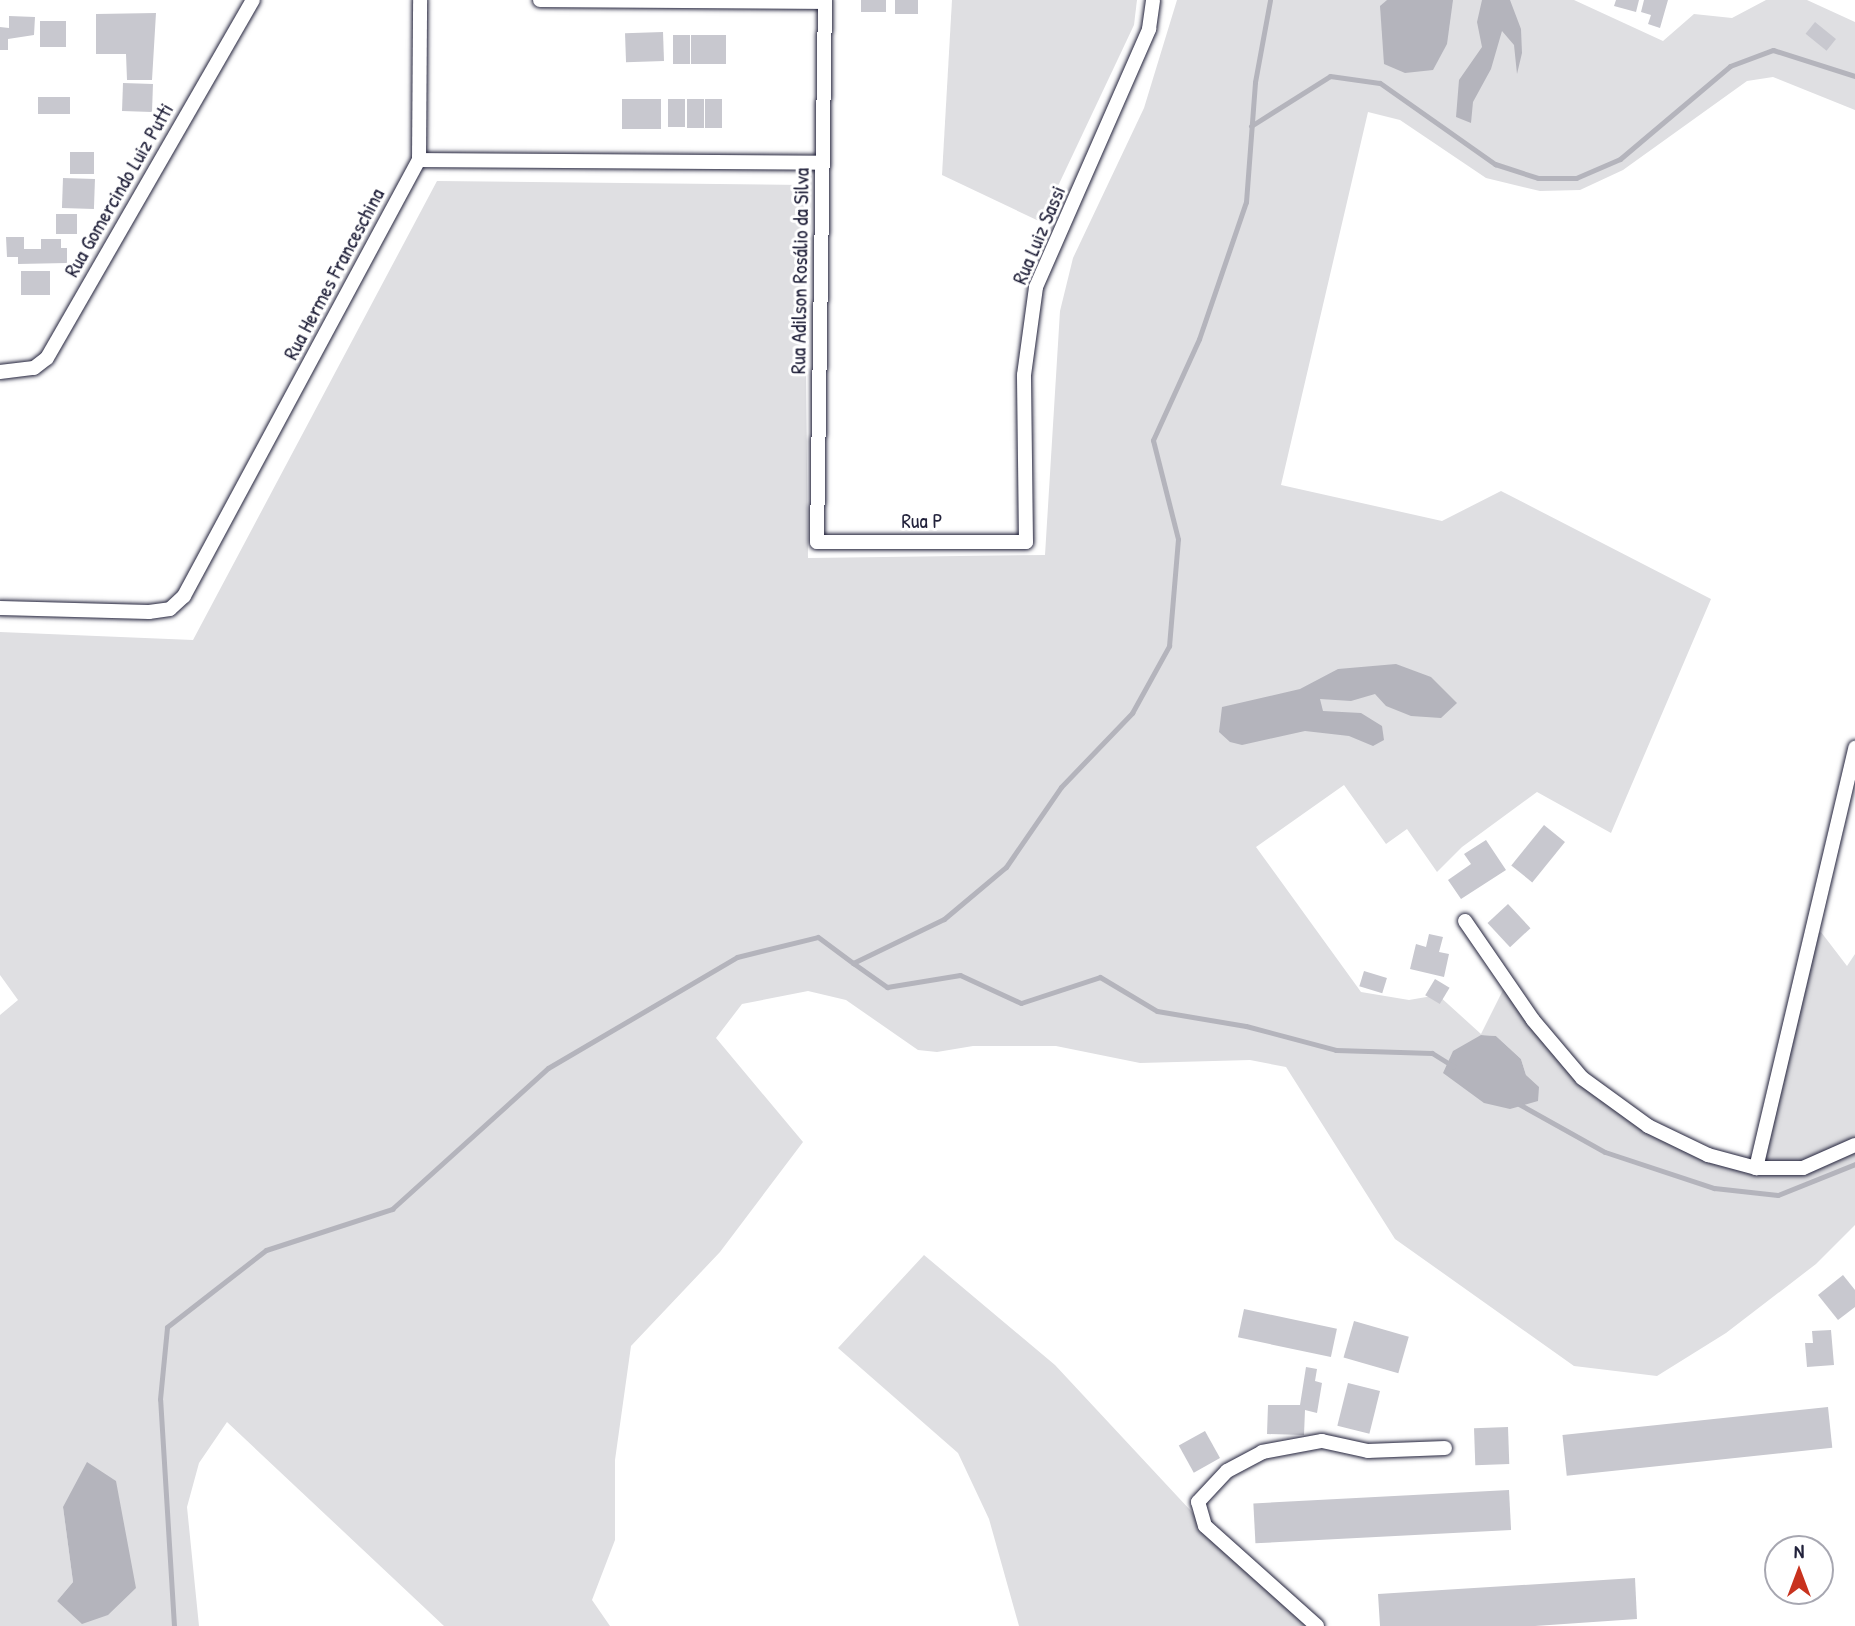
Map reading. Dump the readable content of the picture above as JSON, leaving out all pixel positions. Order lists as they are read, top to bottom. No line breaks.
{"streets":{"street":["Rua Gomercindo Luiz Putti","Rua Luiz Sassi","Rua Adilson Rosálio da Silva","Rua Hermes Franceschina","Rua P"]},"crossings":[["Rua Luiz Sassi","Rua P"],["Rua Adilson Rosálio da Silva","Rua P"]],"north":"top"}
